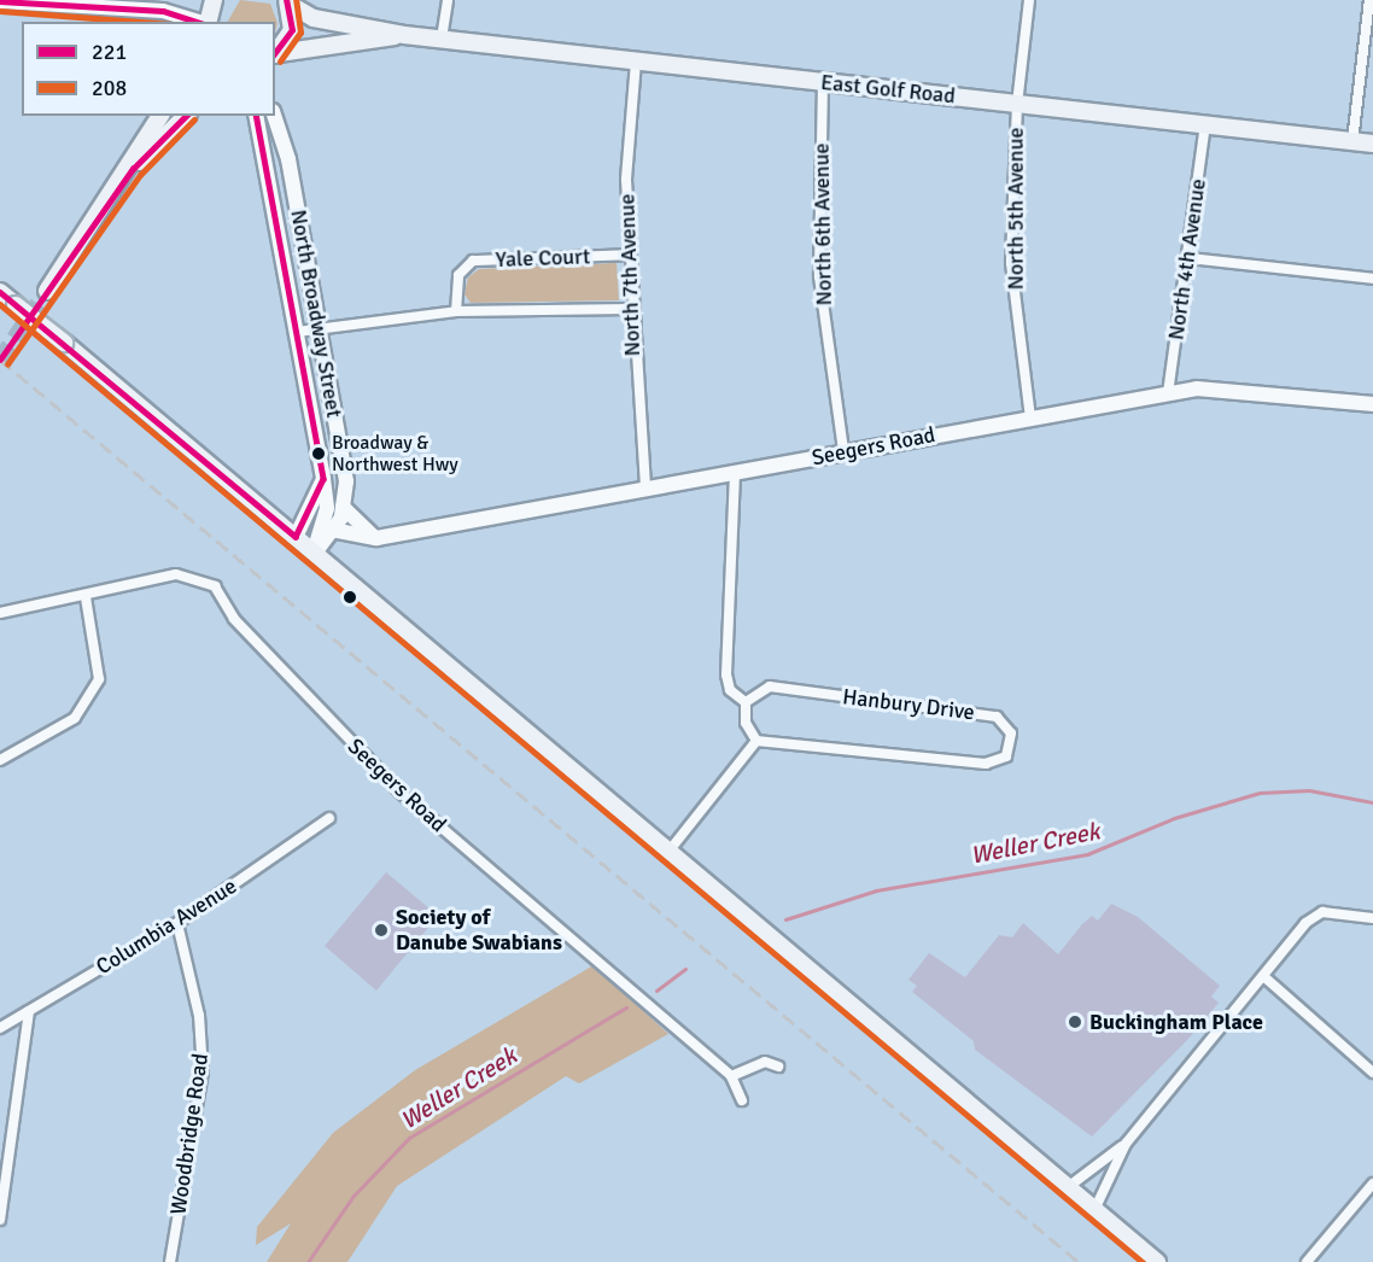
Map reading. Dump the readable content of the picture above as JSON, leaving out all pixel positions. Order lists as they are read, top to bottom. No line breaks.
{"streets":{"main road":["East Golf Road"],"street":["North 5th Avenue","North 6th Avenue","Yale Court","North 4th Avenue","North 7th Avenue","North Broadway Street","Seegers Road","Hanbury Drive","Columbia Avenue","Woodbridge Road"]},"crossings":[["East Golf Road","North 5th Avenue"],["East Golf Road","North 6th Avenue"],["East Golf Road","North 4th Avenue"],["East Golf Road","North 7th Avenue"],["North 5th Avenue","Seegers Road"],["North 6th Avenue","Seegers Road"],["Yale Court","North 7th Avenue"],["North 4th Avenue","Seegers Road"],["North 7th Avenue","Seegers Road"],["North Broadway Street","Seegers Road"],["Columbia Avenue","Woodbridge Road"]],"water":["Weller Creek"],"places":["Broadway & Northwest Hwy","Society of Danube Swabians","Buckingham Place"],"lines":["transit line 221","transit line 208"],"legend":["221","208"]}
